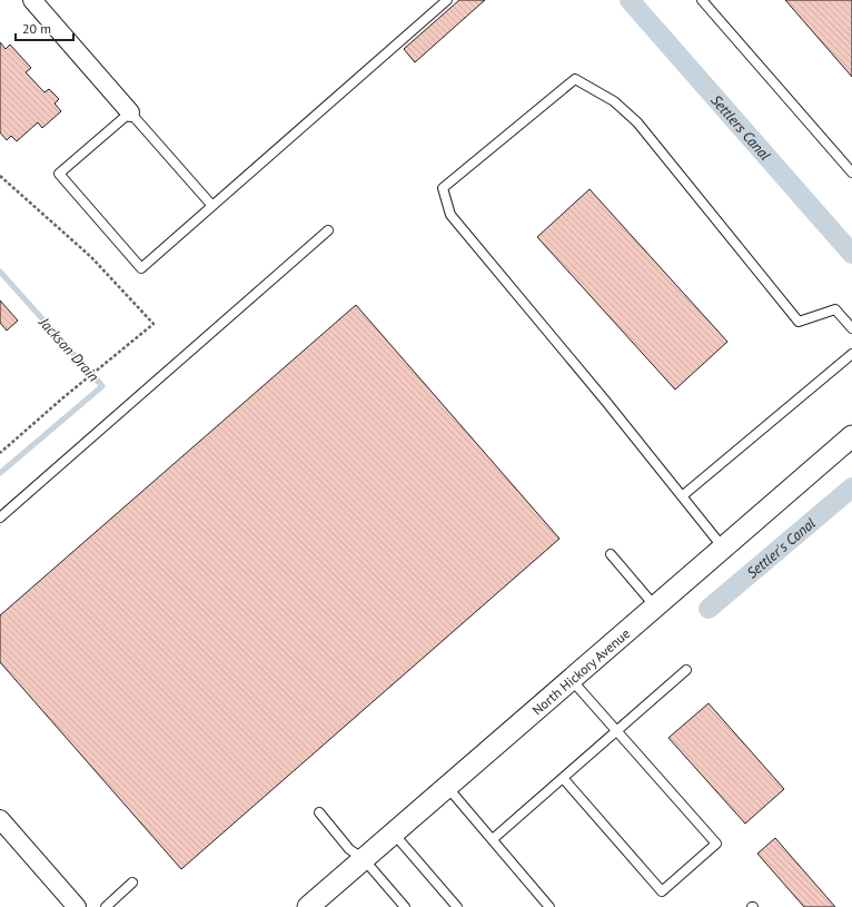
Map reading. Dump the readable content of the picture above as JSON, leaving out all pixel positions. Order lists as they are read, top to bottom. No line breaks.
{"streets":{"street":["North Hickory Avenue"]},"water":["Settlers Canal","Jackson Drain","Settler's Canal"],"scale_bar":"20 m"}
